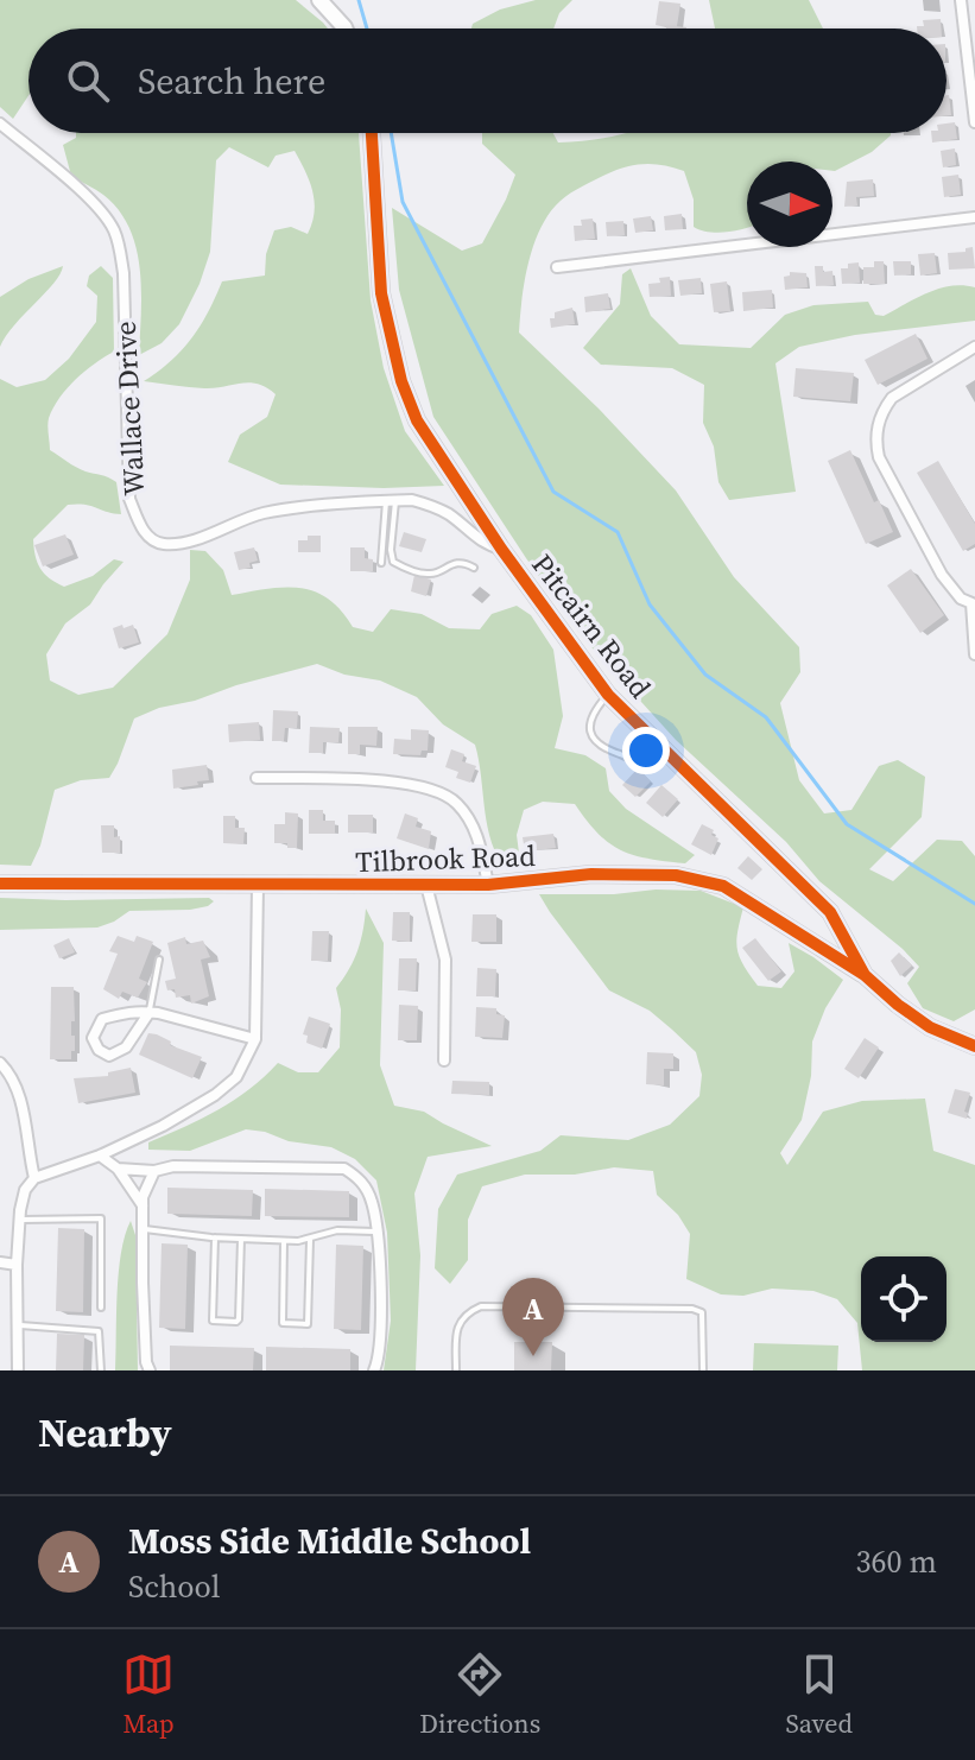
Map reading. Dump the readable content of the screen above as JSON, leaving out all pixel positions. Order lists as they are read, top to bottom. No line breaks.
{"streets":{"street":["Wallace Drive","Pitcairn Road","Tilbrook Road"]},"crossings":[["Wallace Drive","Pitcairn Road"],["Pitcairn Road","Tilbrook Road"]],"north":"right","page":{"search":"Search here","pins":"A","heading":"Nearby","list":[{"mark":"A","name":"Moss Side Middle School","note":"School","value":"360 m"}],"nav":["Map","Directions","Saved"]}}
